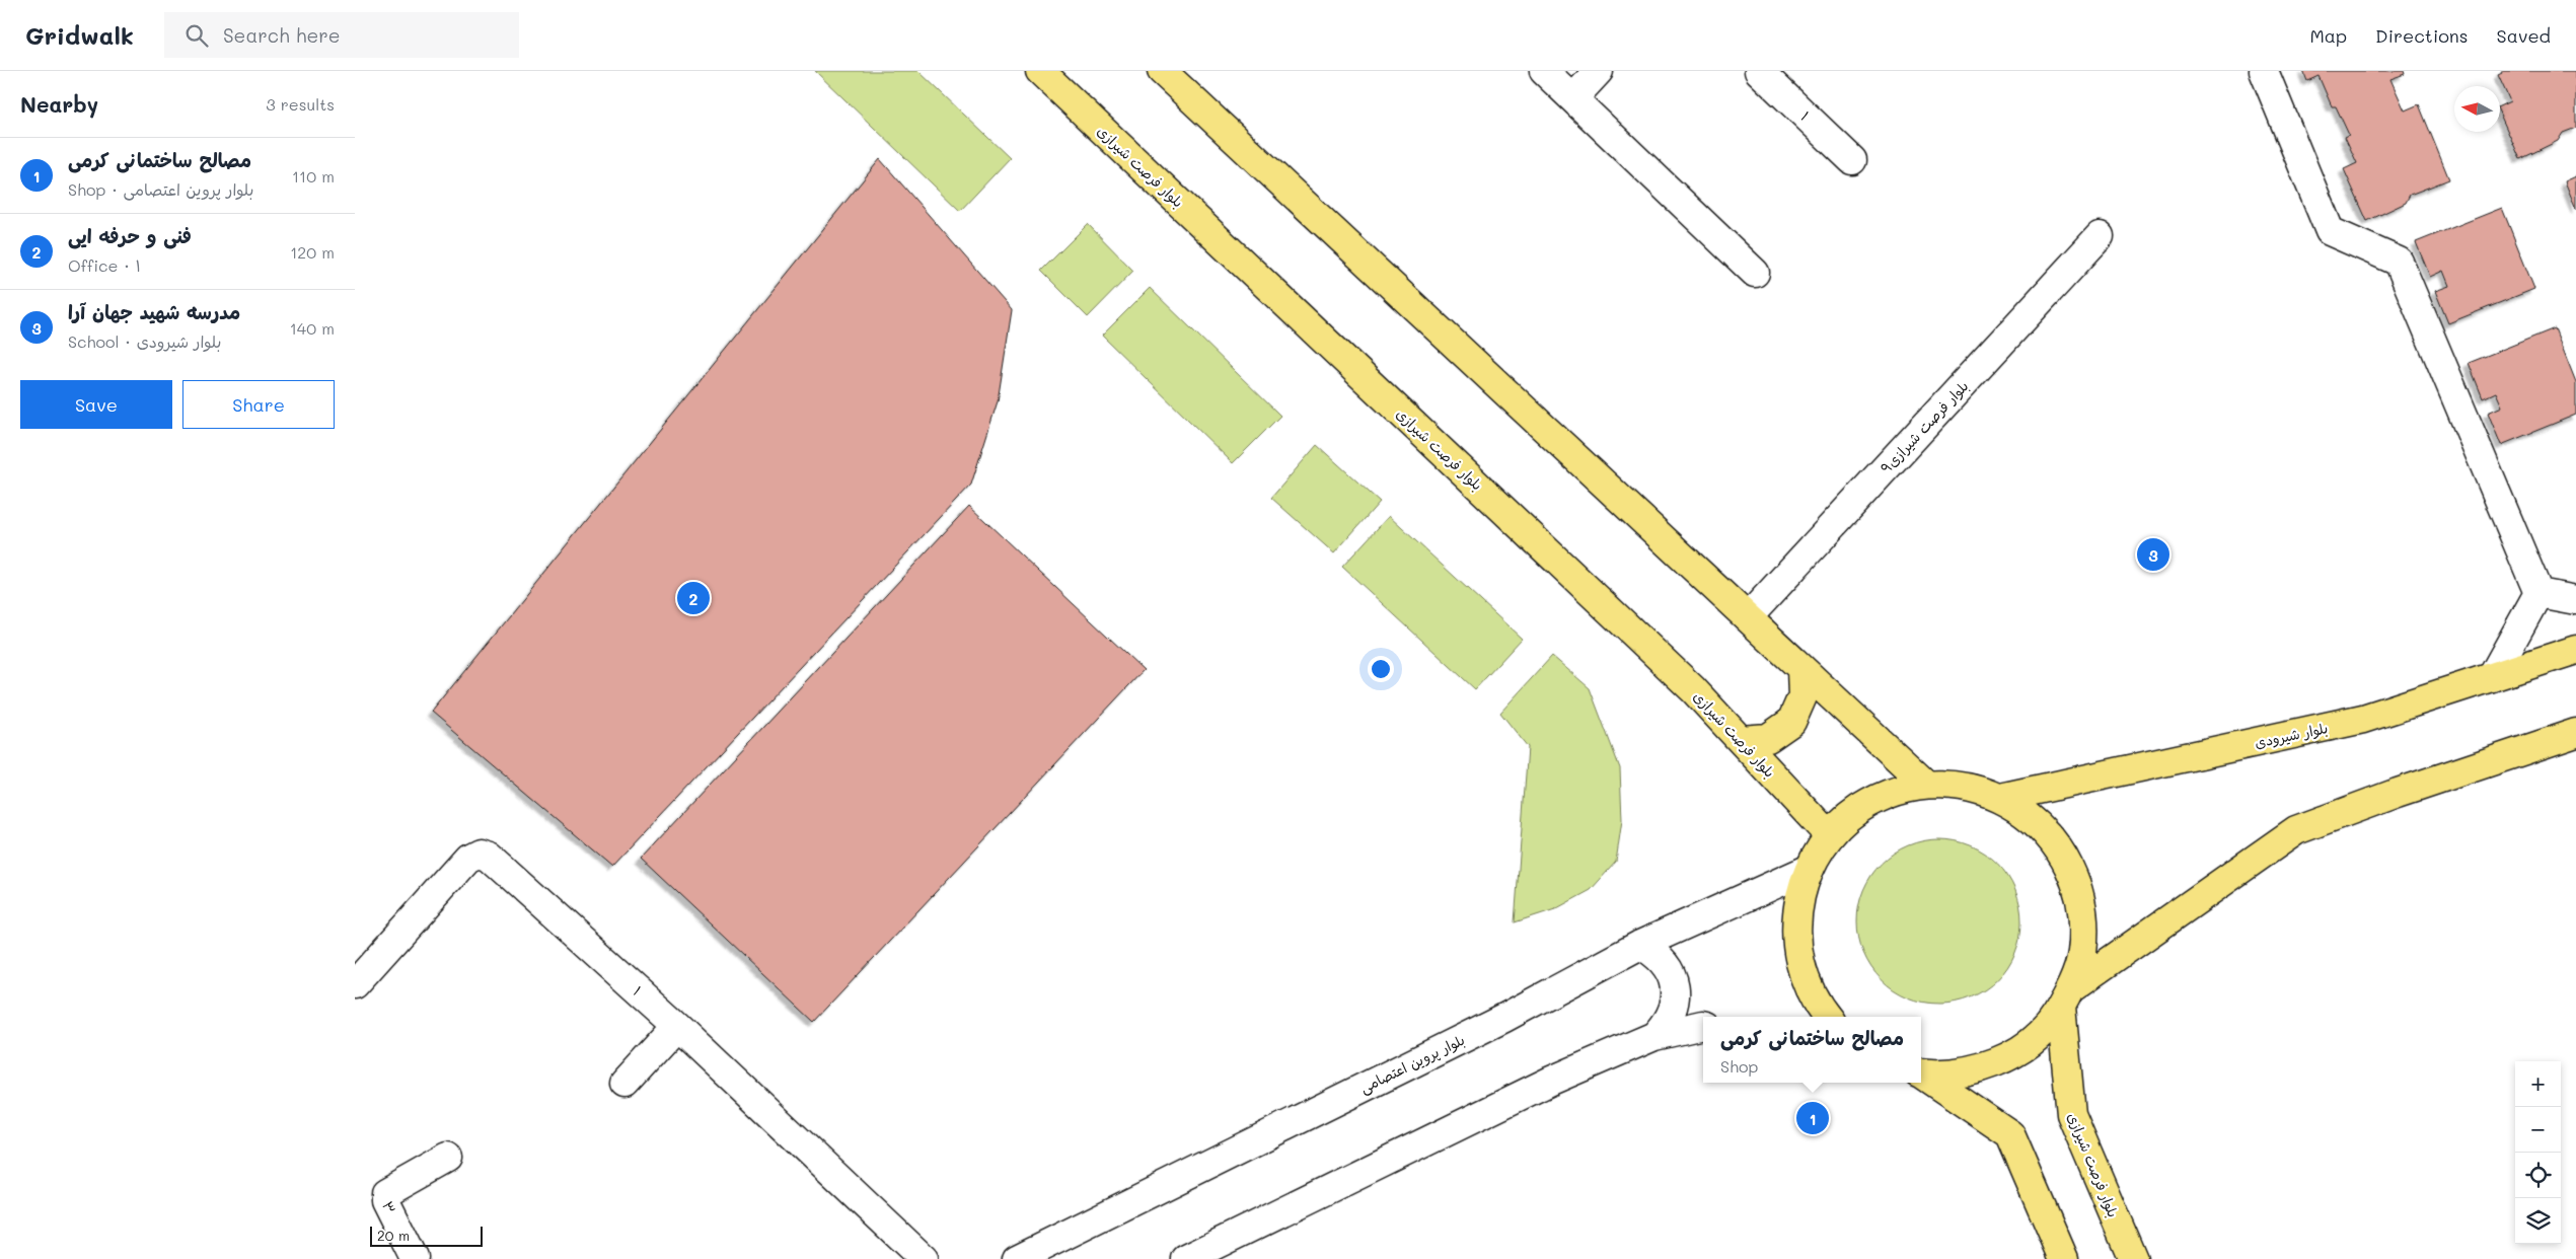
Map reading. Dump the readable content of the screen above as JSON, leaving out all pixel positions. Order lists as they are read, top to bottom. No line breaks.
{"streets":{"main road":["بلوار فرصت شیرازی","بلوار شیرودی"],"street":["۱","۹بلوار فرصت شیرازی","بلوار پروین اعتصامی","۳"]},"scale_bar":"20 m","north":"left","page":{"header":"Gridwalk","search":"Search here","nav":["Map","Directions","Saved"],"heading":["Nearby","3 results"],"list":[{"mark":"1","name":"مصالح ساختمانی کرمی","note":"Shop · بلوار پروین اعتصامی","value":"110 m"},{"mark":"2","name":"فنی و حرفه ایی","note":"Office · ۱","value":"120 m"},{"mark":"3","name":"مدرسه شهید جهان آرا","note":"School · بلوار شیرودی","value":"140 m"}],"buttons":["Save","Share"],"pins":["3","2","1"],"popup":["مصالح ساختمانی کرمی","Shop"],"map_buttons":["+","−"],"scale":"20 m"}}
